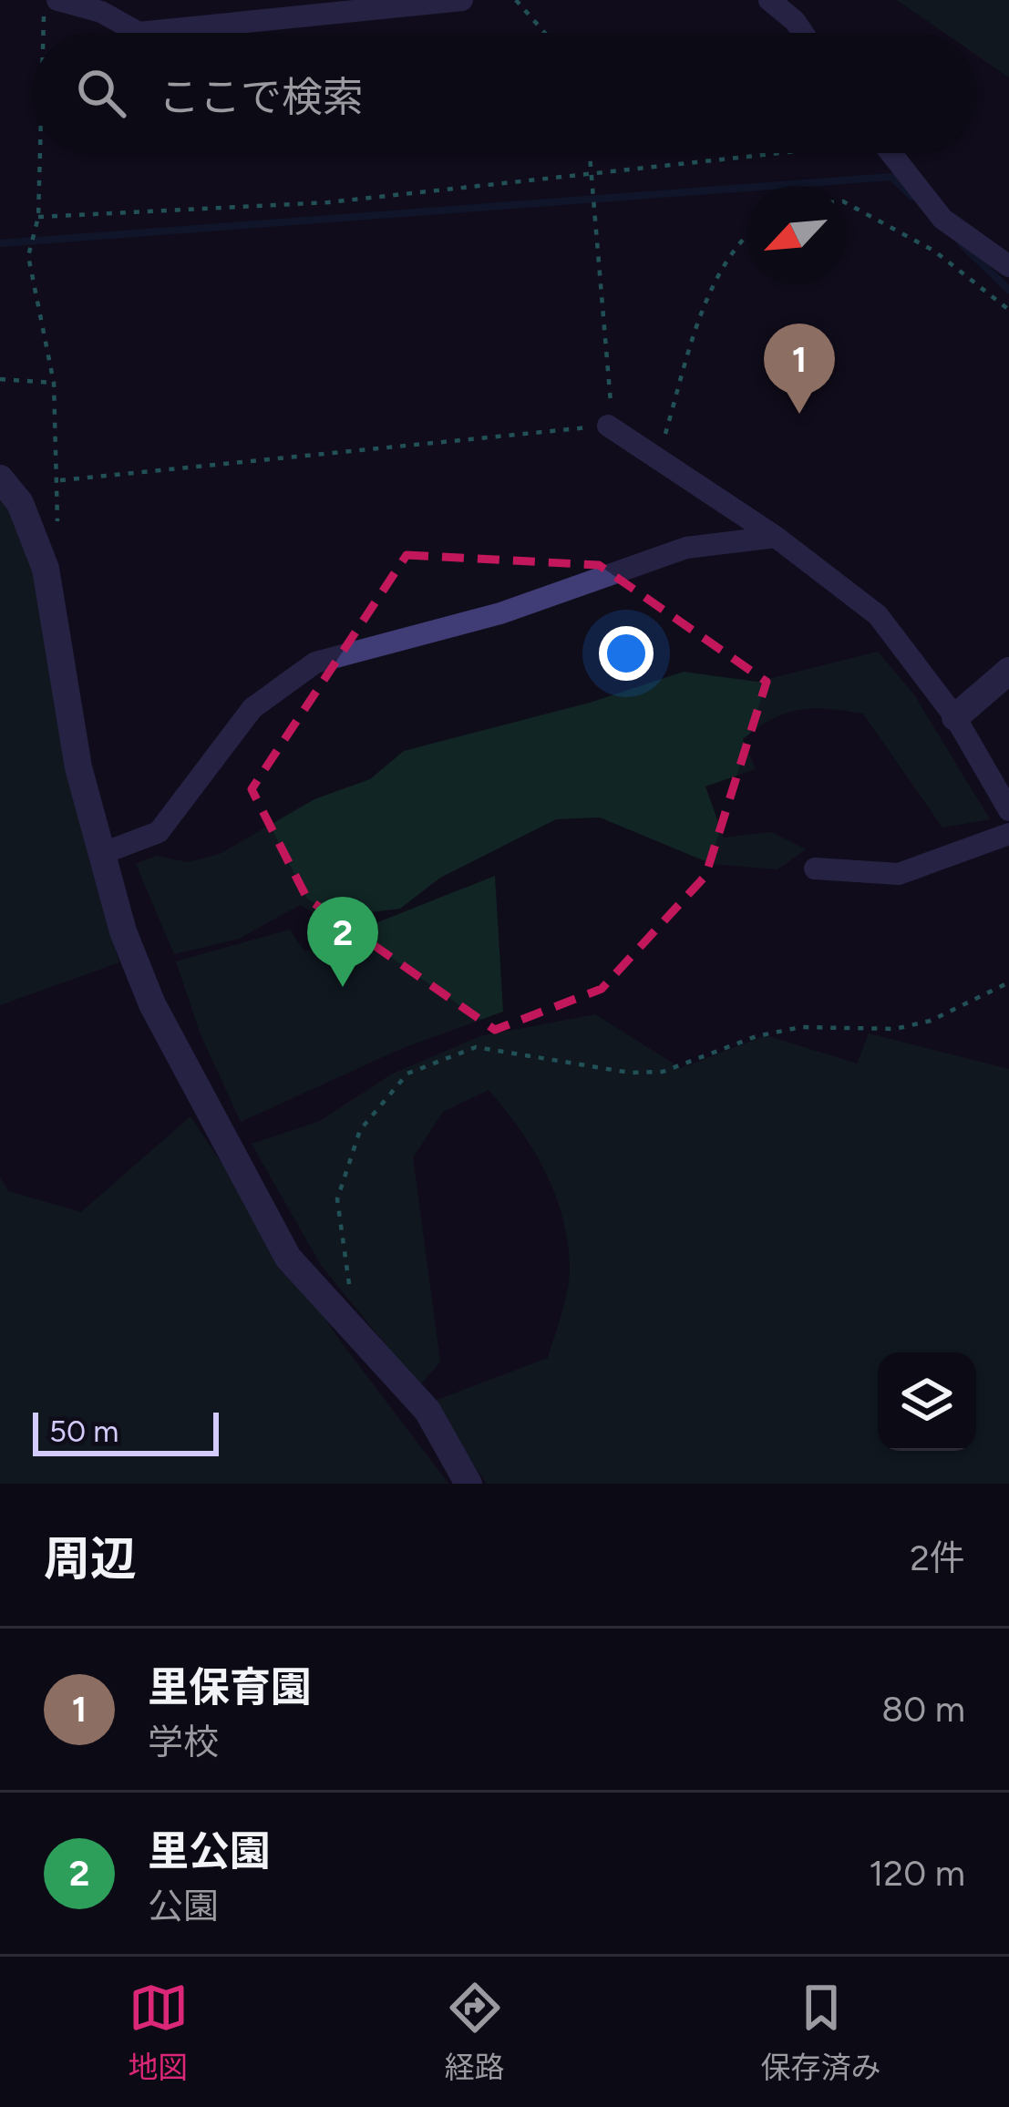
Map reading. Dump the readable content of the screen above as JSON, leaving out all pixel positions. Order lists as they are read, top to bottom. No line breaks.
{"scale_bar":"50 m","north":"bottom left","page":{"search":"ここで検索","pins":["1","2"],"scale":"50 m","heading":["周辺","2件"],"list":[{"mark":"1","name":"里保育園","note":"学校","value":"80 m"},{"mark":"2","name":"里公園","note":"公園","value":"120 m"}],"nav":["地図","経路","保存済み"]}}
